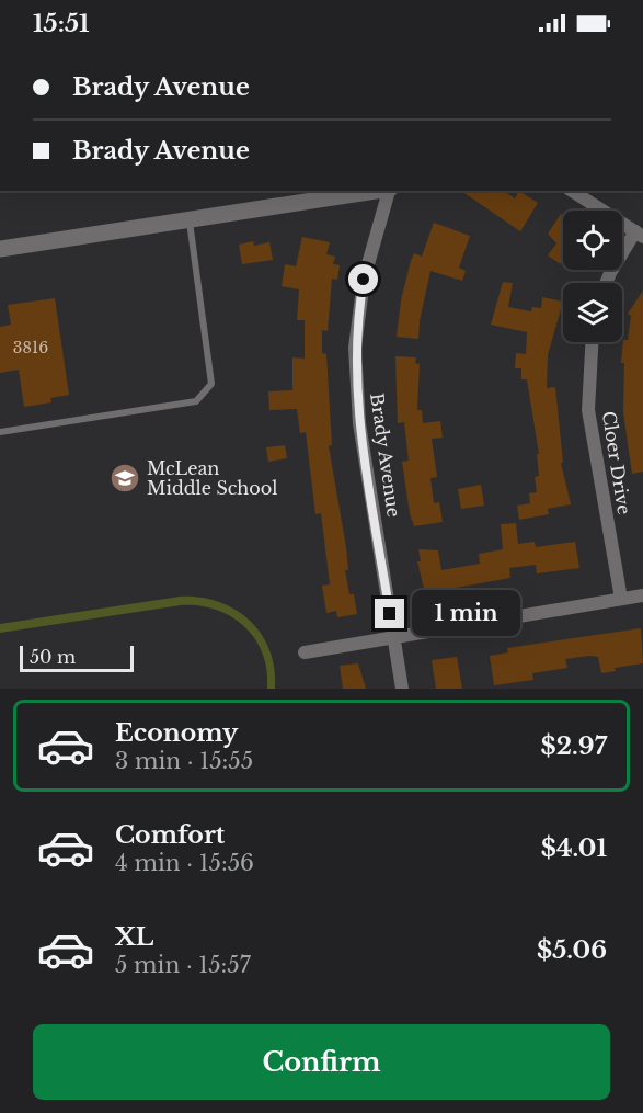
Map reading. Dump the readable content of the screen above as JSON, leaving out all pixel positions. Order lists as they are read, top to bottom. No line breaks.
{"streets":{"street":["Brady Avenue","Cloer Drive"]},"places":{"school or university":["McLean Middle School"]},"house_numbers":["3816"],"scale_bar":"50 m","page":{"status":"15:51","banner":["Brady Avenue","Brady Avenue"],"bubble":"1 min","scale":"50 m","list":[{"name":"Economy","note":"3 min · 15:55","value":"$2.97"},{"name":"Comfort","note":"4 min · 15:56","value":"$4.01"},{"name":"XL","note":"5 min · 15:57","value":"$5.06"}],"buttons":"Confirm"}}
